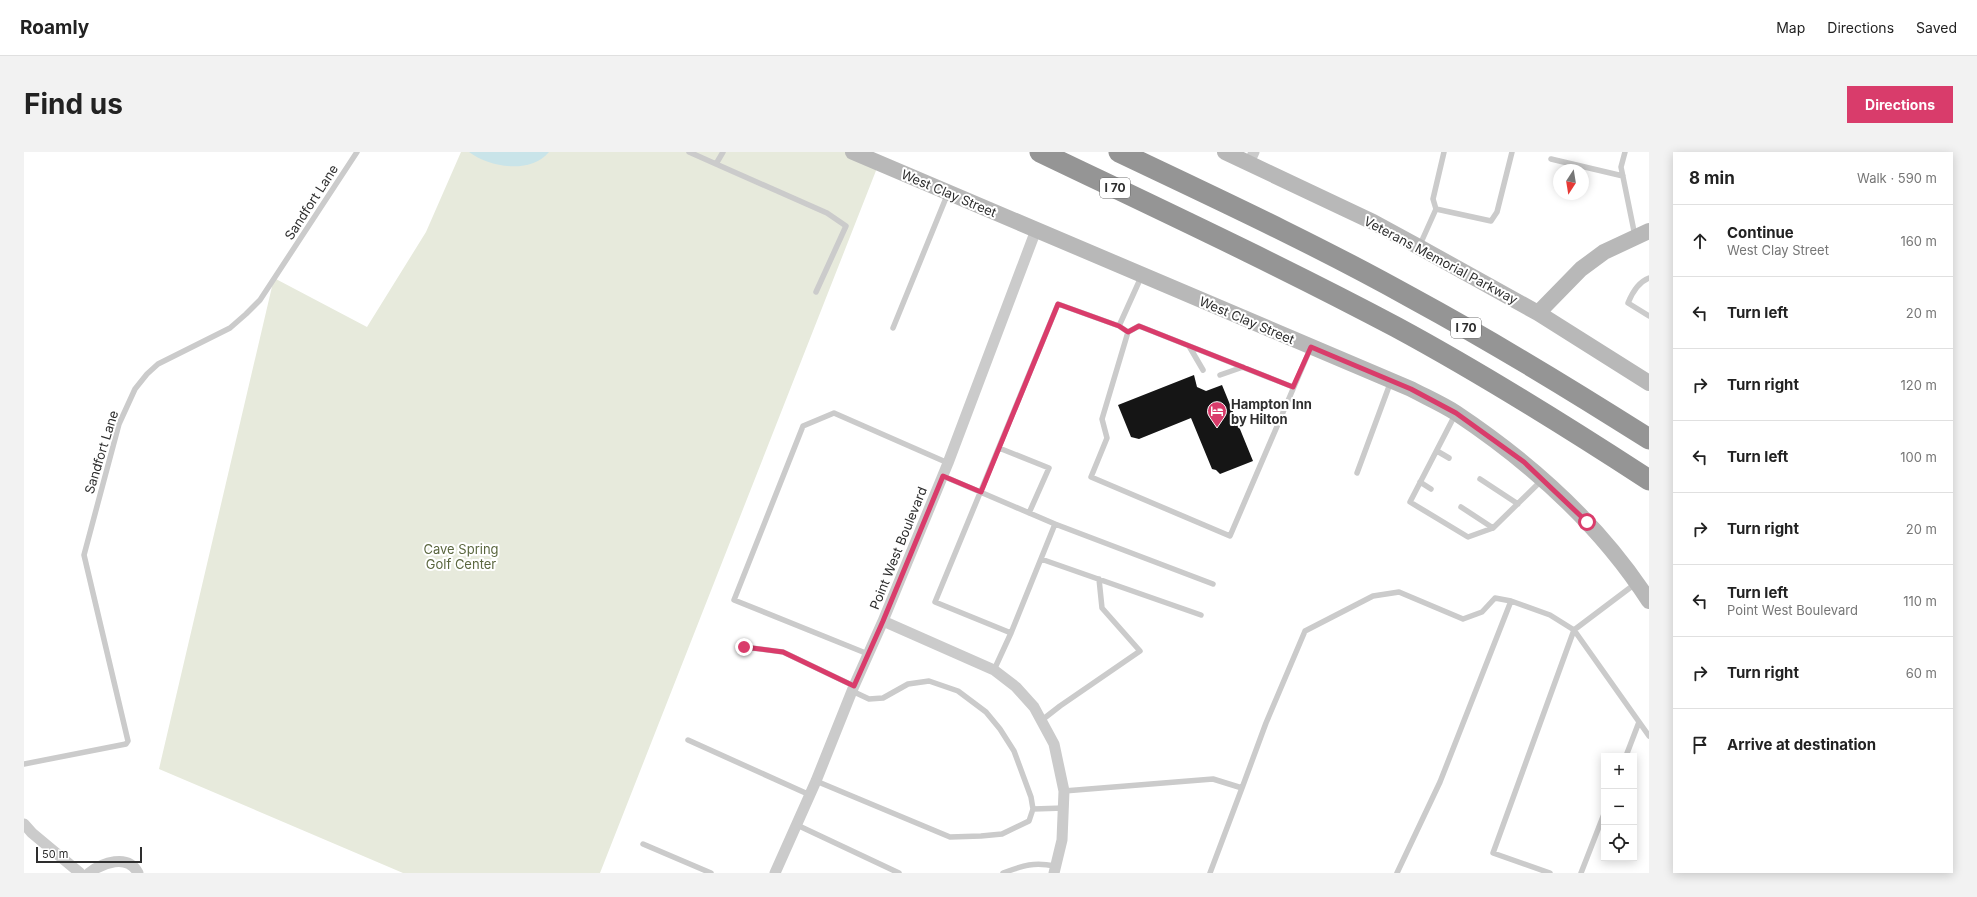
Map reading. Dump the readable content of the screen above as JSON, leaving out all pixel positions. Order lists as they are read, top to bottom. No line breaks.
{"streets":{"highway":["I 70"],"street":["West Clay Street","Veterans Memorial Parkway","Point West Boulevard"],"lane":["Sandfort Lane"]},"crossings":[["West Clay Street","Point West Boulevard"]],"parks":["Cave Spring Golf Center"],"places":{"hotel":["Hampton Inn by Hilton"]},"scale_bar":"50 m","north":"bottom","page":{"header":"Roamly","nav":["Map","Directions","Saved"],"buttons":"Directions","title":"Find us","heading":["8 min","Walk · 590 m"],"list":[["Continue","West Clay Street","160 m"],["Turn left","20 m"],["Turn right","120 m"],["Turn left","100 m"],["Turn right","20 m"],["Turn left","Point West Boulevard","110 m"],["Turn right","60 m"],"Arrive at destination"],"map_buttons":["+","−"],"scale":"50 m"}}
